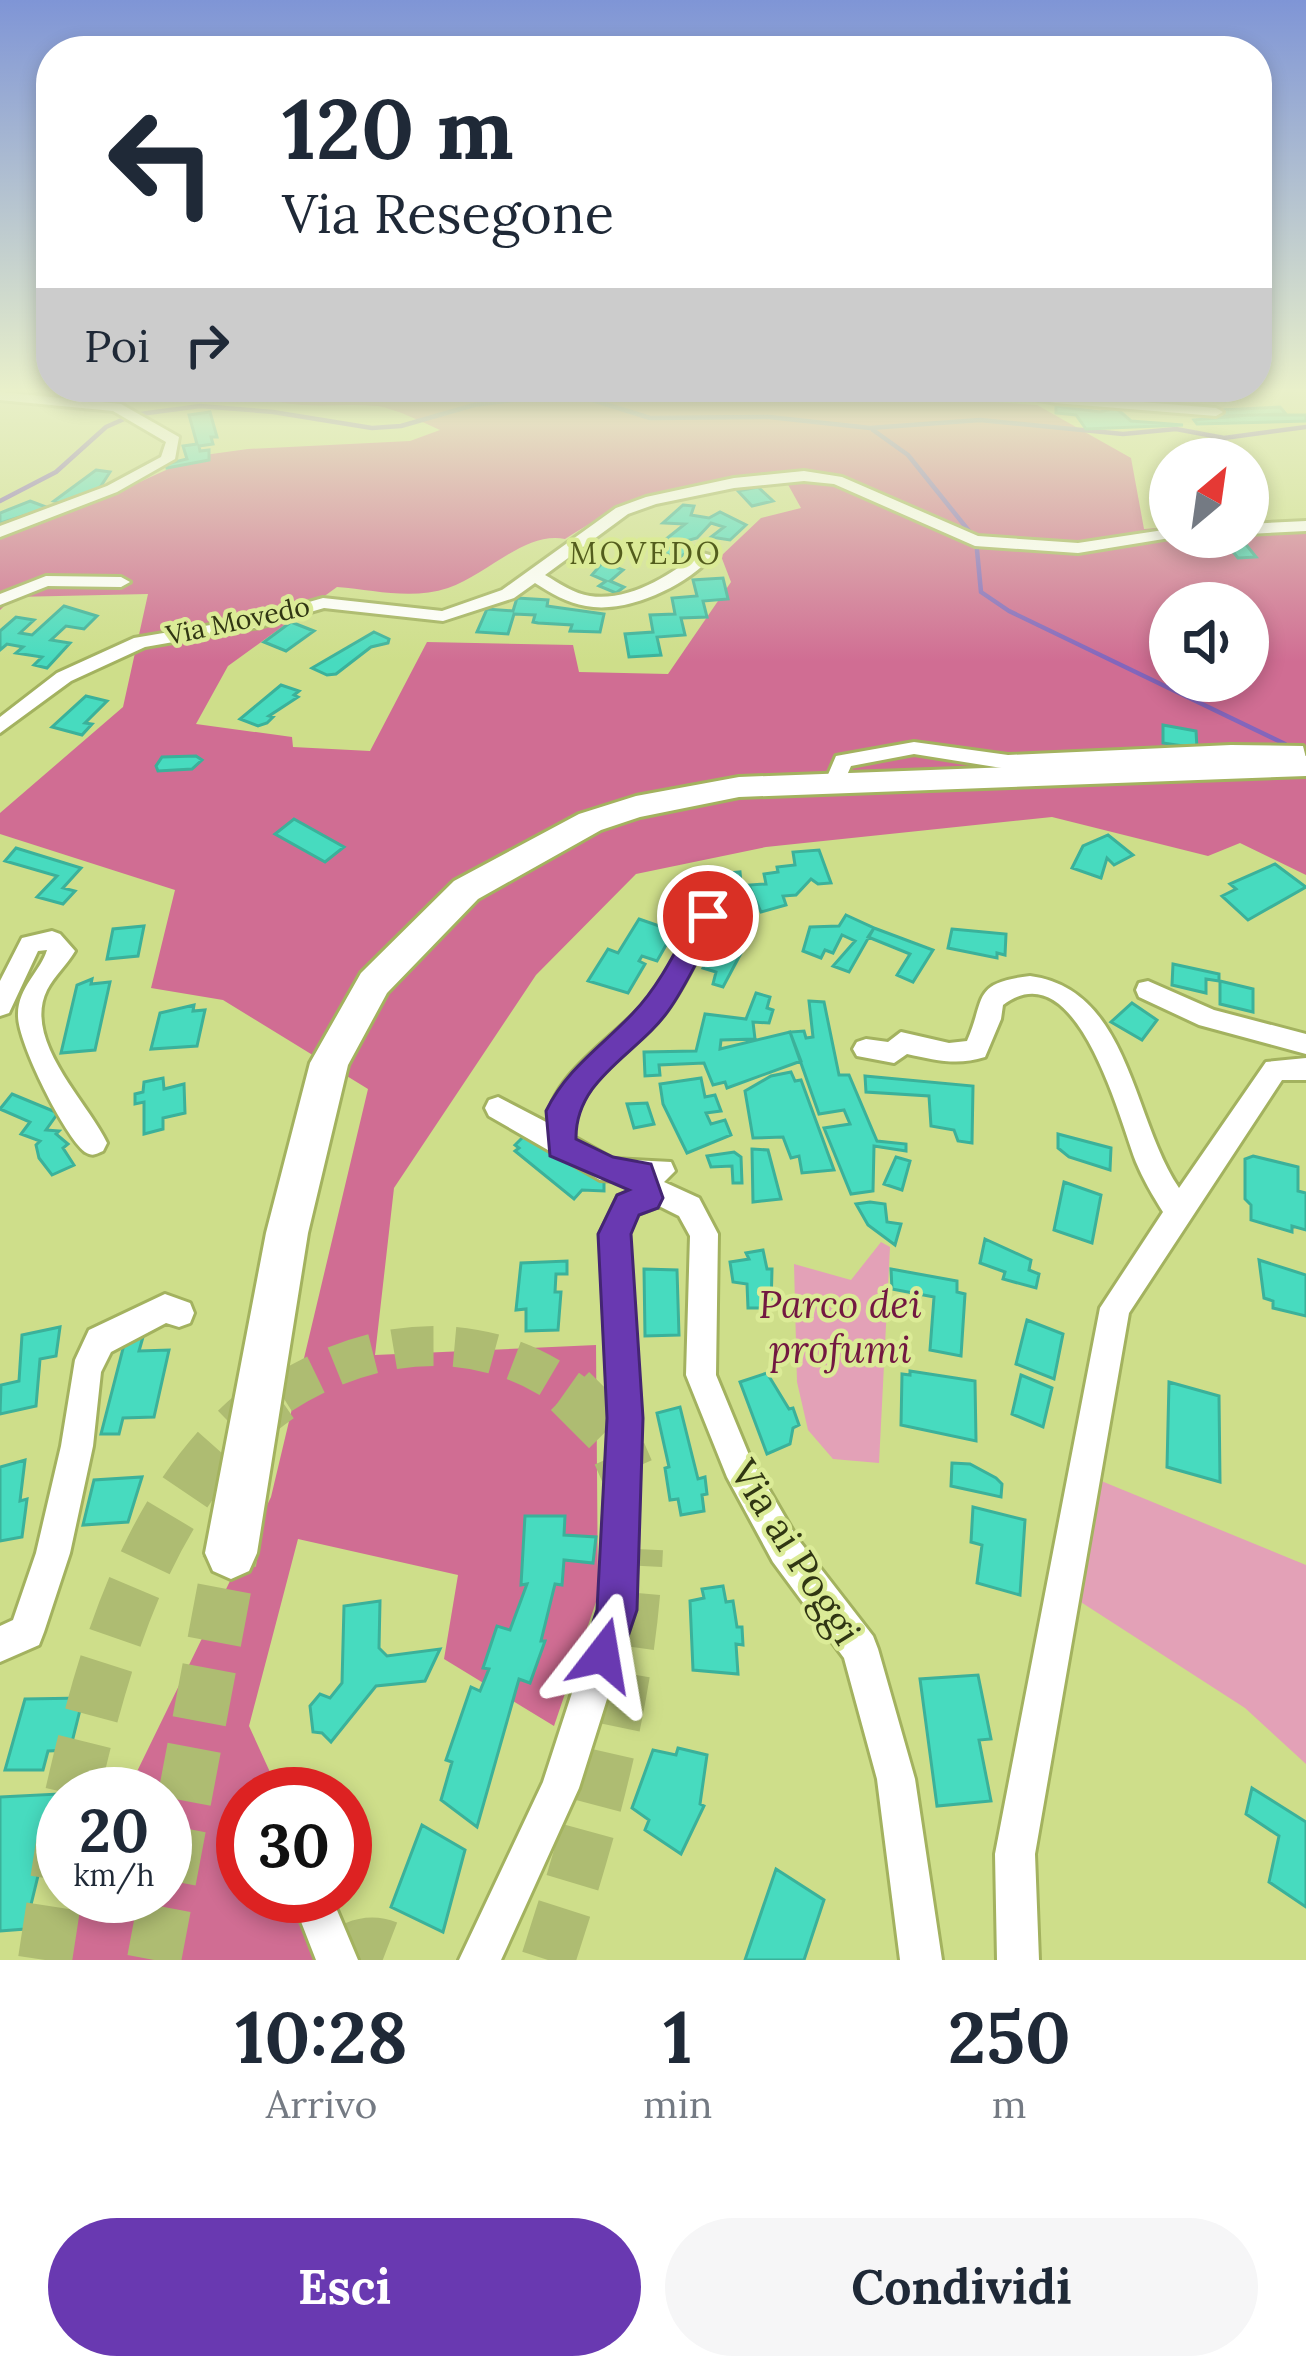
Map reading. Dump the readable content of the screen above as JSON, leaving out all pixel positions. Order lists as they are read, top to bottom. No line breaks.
{"streets":{"street":["Via Movedo","Via ai Poggi"]},"districts":["MOVEDO"],"parks":["Parco dei profumi"],"north":"top right","page":{"turn":["120 m","Via Resegone"],"then":"Poi","speed":"20 km/h","limit":"30","eta":["10:28","Arrivo","1","min","250","m"],"buttons":["Esci","Condividi"]}}
